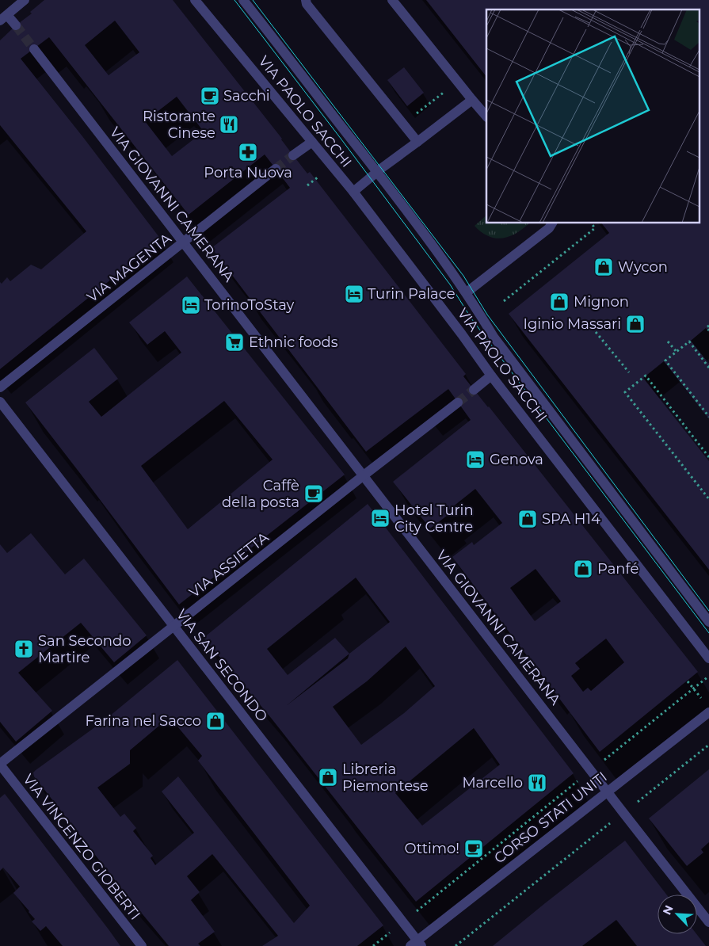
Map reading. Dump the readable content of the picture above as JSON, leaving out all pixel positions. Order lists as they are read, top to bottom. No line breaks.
{"streets":{"street":["VIA PAOLO SACCHI","VIA GIOVANNI CAMERANA","VIA MAGENTA","VIA ASSIETTA","VIA SAN SECONDO","CORSO STATI UNITI","VIA VINCENZO GIOBERTI"]},"crossings":[["VIA GIOVANNI CAMERANA","VIA MAGENTA"],["VIA GIOVANNI CAMERANA","VIA ASSIETTA"],["VIA GIOVANNI CAMERANA","CORSO STATI UNITI"],["VIA ASSIETTA","VIA SAN SECONDO"],["VIA ASSIETTA","VIA VINCENZO GIOBERTI"],["VIA SAN SECONDO","CORSO STATI UNITI"]],"places":{"cafe":["Sacchi","Caffè della posta","Ottimo!"],"restaurant":["Ristorante Cinese","Marcello"],"pharmacy":["Porta Nuova"],"shop":["Wycon","Mignon","Iginio Massari","SPA H14","Panfé","Farina nel Sacco","Libreria Piemontese"],"hotel":["Turin Palace","TorinoToStay","Genova","Hotel Turin City Centre"],"supermarket":["Ethnic foods"],"church":["San Secondo Martire"]},"north":"top left"}
